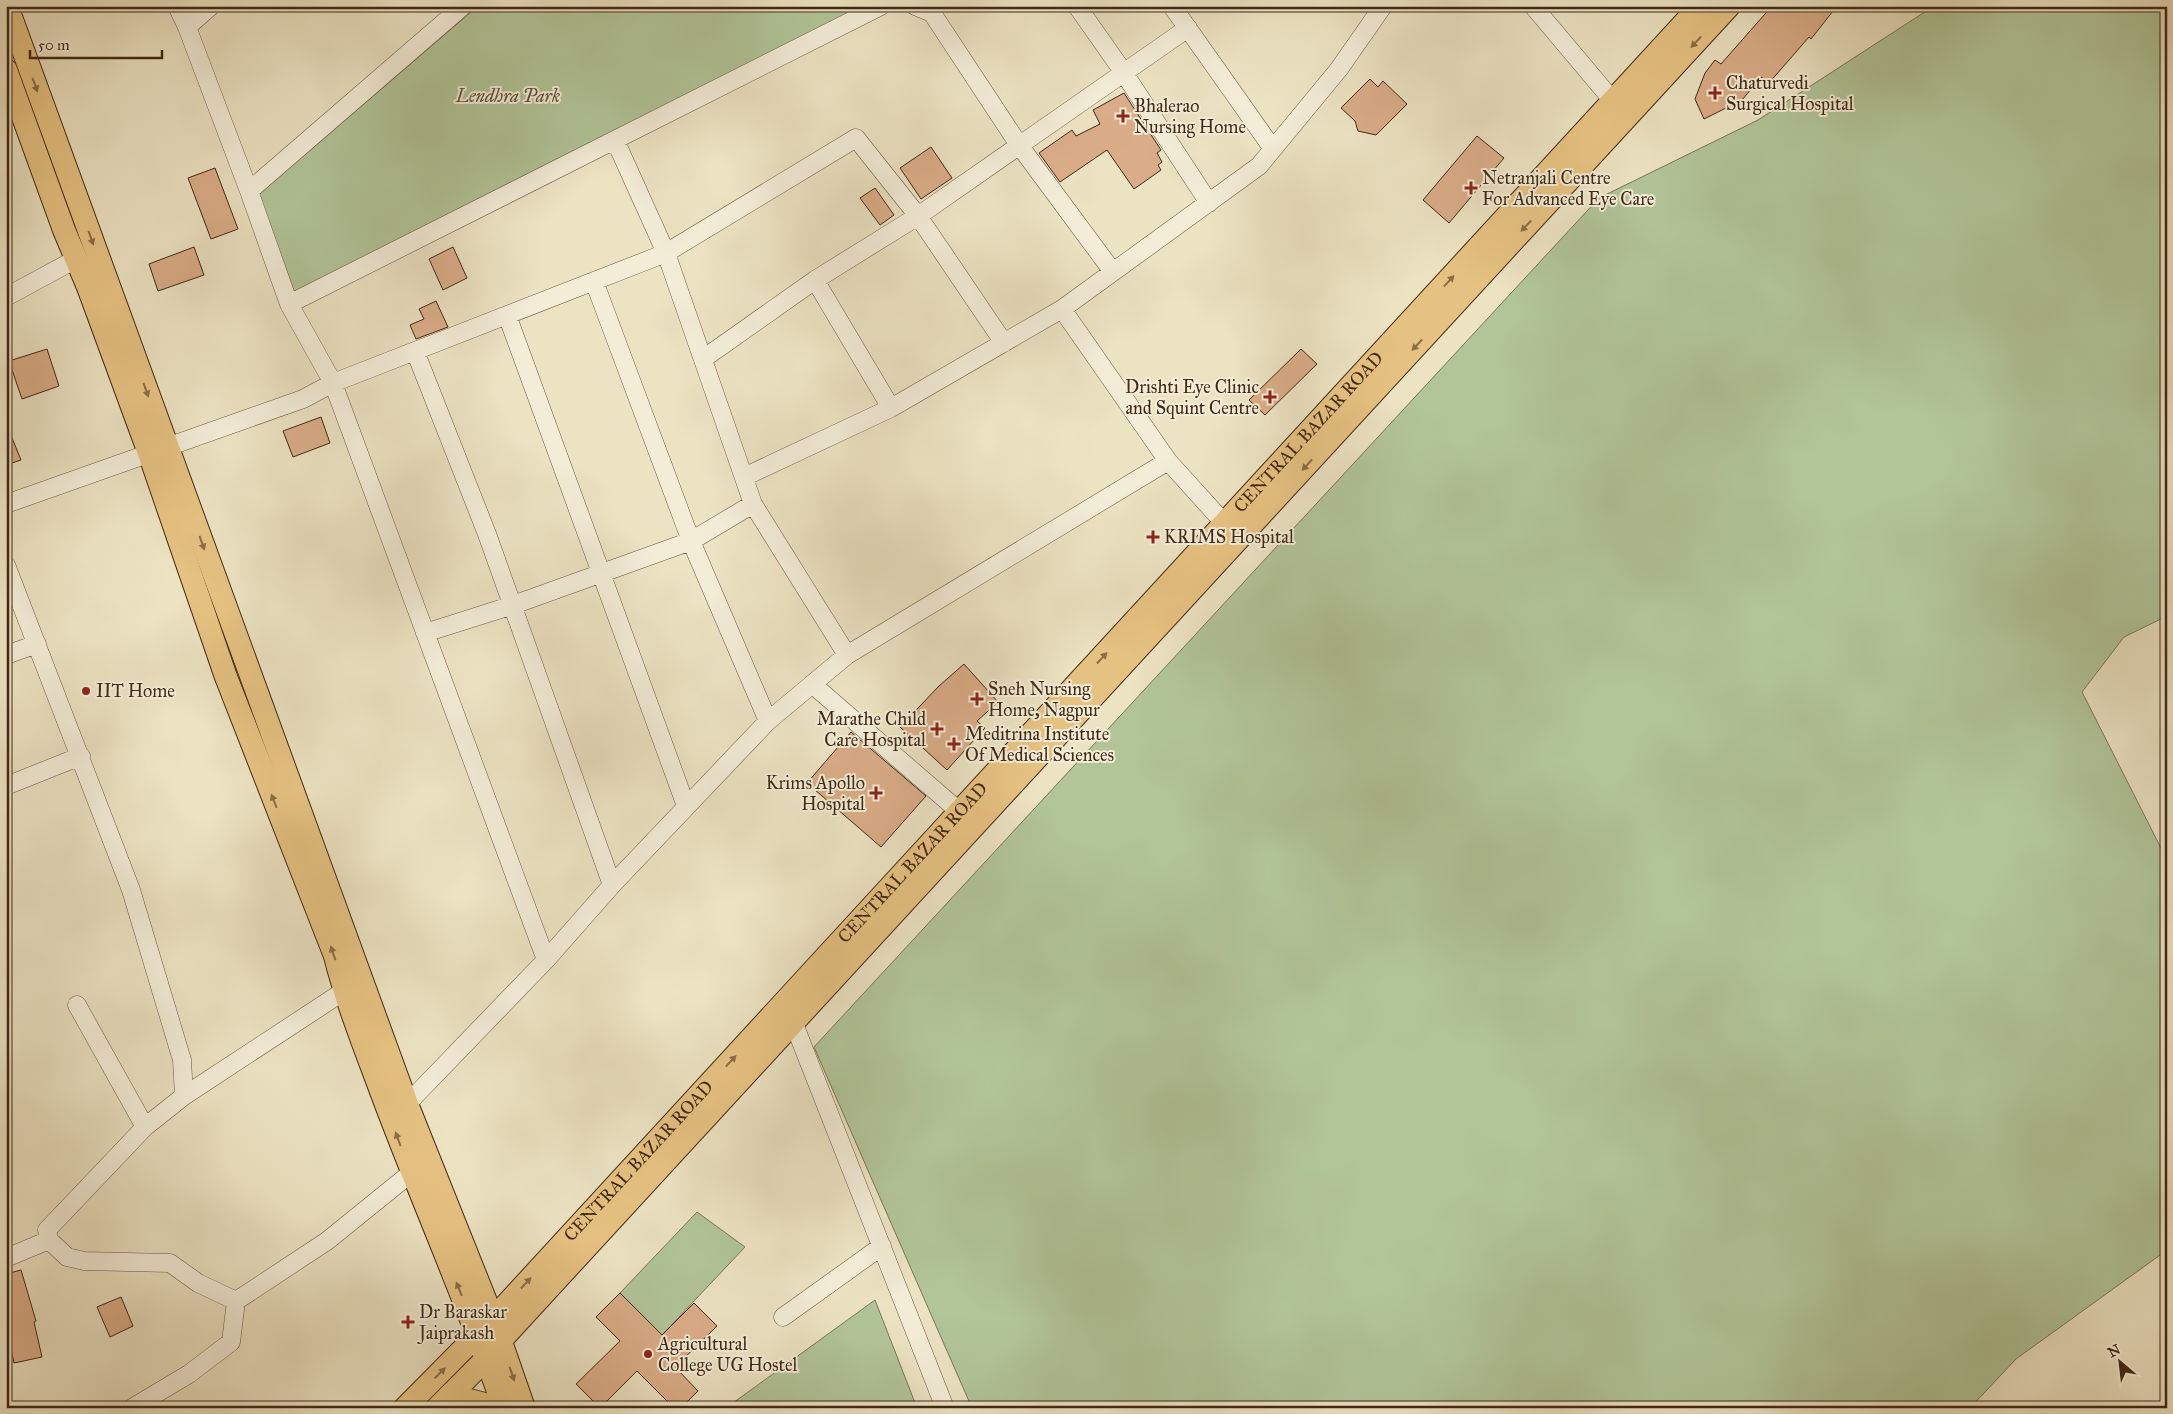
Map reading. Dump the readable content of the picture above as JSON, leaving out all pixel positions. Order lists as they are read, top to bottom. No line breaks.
{"streets":{"main road":["CENTRAL BAZAR ROAD"]},"parks":["Lendhra Park"],"places":{"health":["Chaturvedi Surgical Hospital","Bhalerao Nursing Home","Netranjali Centre For Advanced Eye Care","Drishti Eye Clinic and Squint Centre","KRIMS Hospital","Sneh Nursing Home, Nagpur","Marathe Child Care Hospital","Meditrina Institute Of Medical Sciences","Krims Apollo Hospital","Dr Baraskar Jaiprakash"],"other":["IIT Home","Agricultural College UG Hostel"]},"scale_bar":"50 m","north":"top left"}
